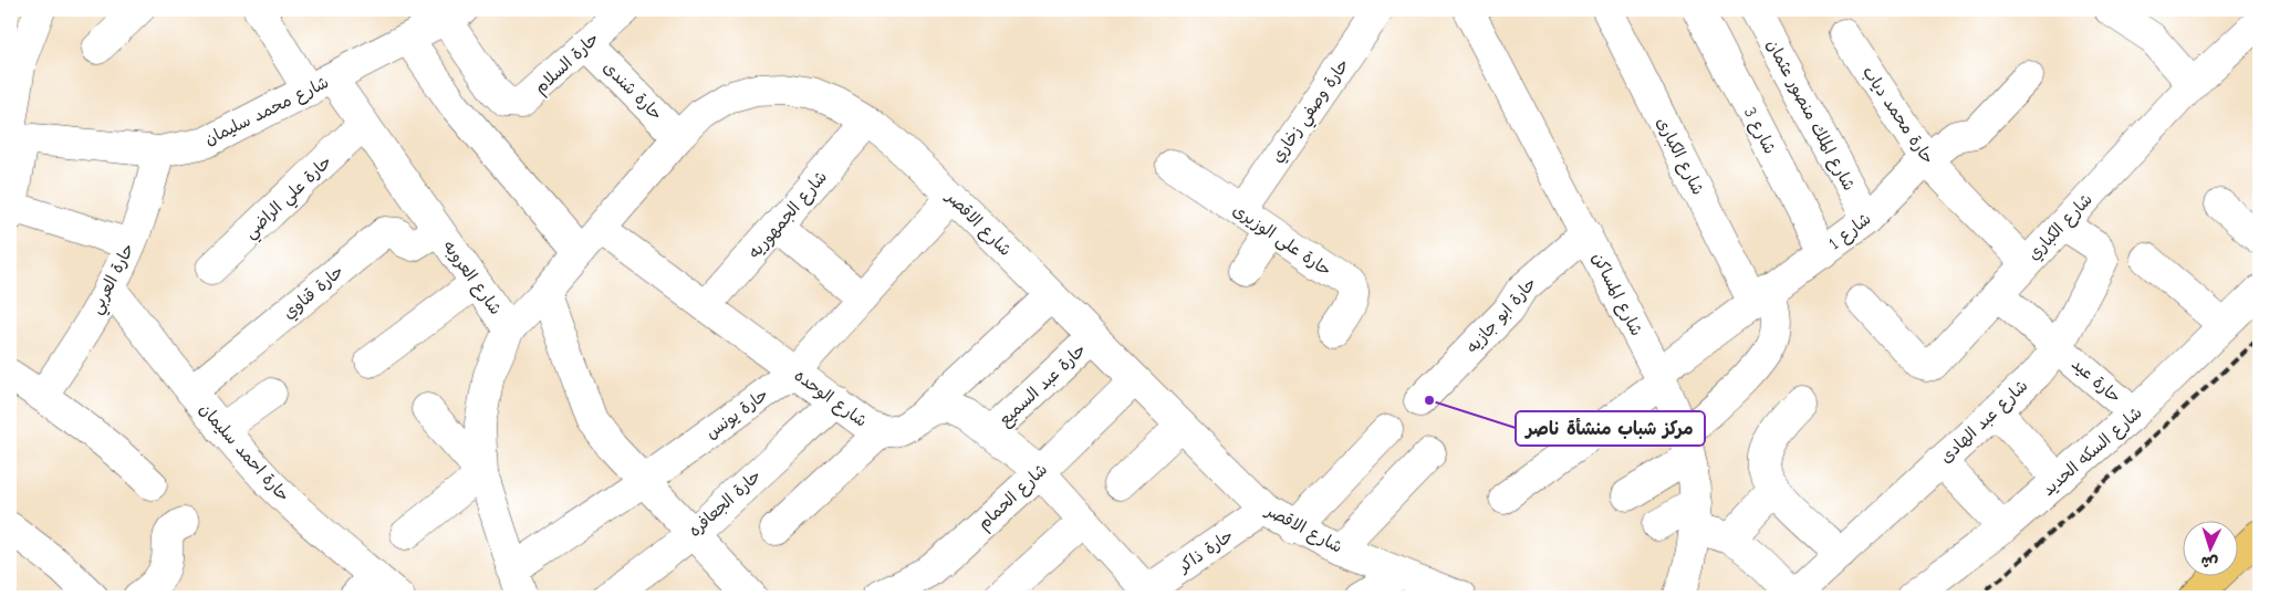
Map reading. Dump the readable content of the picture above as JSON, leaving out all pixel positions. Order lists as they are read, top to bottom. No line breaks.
{"streets":{"street":["حارة السلام","حارة شندى","شارع محمد سليمان","حارة وصفي زخاري","شارع الملك منصور عثمان","حارة محمد دياب","شارع 3","شارع الكبارى","حارة علي الراضي","شارع الجمهوريه","شارع الاقصر","شارع الكباري","شارع 1","حارة على الوزيرى","شارع العروبه","حارة العربي","حارة قناوي","شارع المساكن","حارة ابو جازيه","حارة عيد","حارة عبد السميع","شارع الوحده","حارة يونس","شارع عبد الهادى","شارع السكه الحديد","حارة احمد سليمان","شارع الحمام","حارة الجعافره","حارة ذاكر"]},"crossings":[["حارة السلام","حارة شندى"],["حارة السلام","شارع محمد سليمان"],["حارة شندى","شارع الاقصر"],["شارع محمد سليمان","شارع العروبه"],["شارع محمد سليمان","حارة العربي"],["حارة وصفي زخاري","حارة على الوزيرى"],["شارع الملك منصور عثمان","شارع 1"],["حارة محمد دياب","شارع الكباري"],["حارة محمد دياب","شارع 1"],["شارع 3","شارع 1"],["شارع الكبارى","شارع 1"],["شارع الكبارى","شارع المساكن"],["حارة علي الراضي","شارع العروبه"],["شارع الجمهوريه","شارع الاقصر"],["شارع الجمهوريه","شارع الوحده"],["شارع الاقصر","شارع العروبه"],["شارع الاقصر","حارة عبد السميع"],["شارع الاقصر","شارع الوحده"],["شارع الاقصر","حارة يونس"],["شارع الاقصر","شارع الحمام"],["شارع الاقصر","حارة ذاكر"],["شارع الكباري","حارة عيد"],["شارع الكباري","شارع عبد الهادى"],["شارع 1","شارع المساكن"],["شارع العروبه","حارة قناوي"],["شارع العروبه","حارة يونس"],["حارة العربي","حارة احمد سليمان"],["حارة قناوي","حارة احمد سليمان"],["شارع المساكن","حارة ابو جازيه"],["حارة عيد","شارع عبد الهادى"],["حارة عيد","شارع السكه الحديد"],["شارع الوحده","حارة يونس"],["شارع الوحده","حارة الجعافره"]],"places":["مركز شباب منشأة ناصر"],"north":"bottom"}
